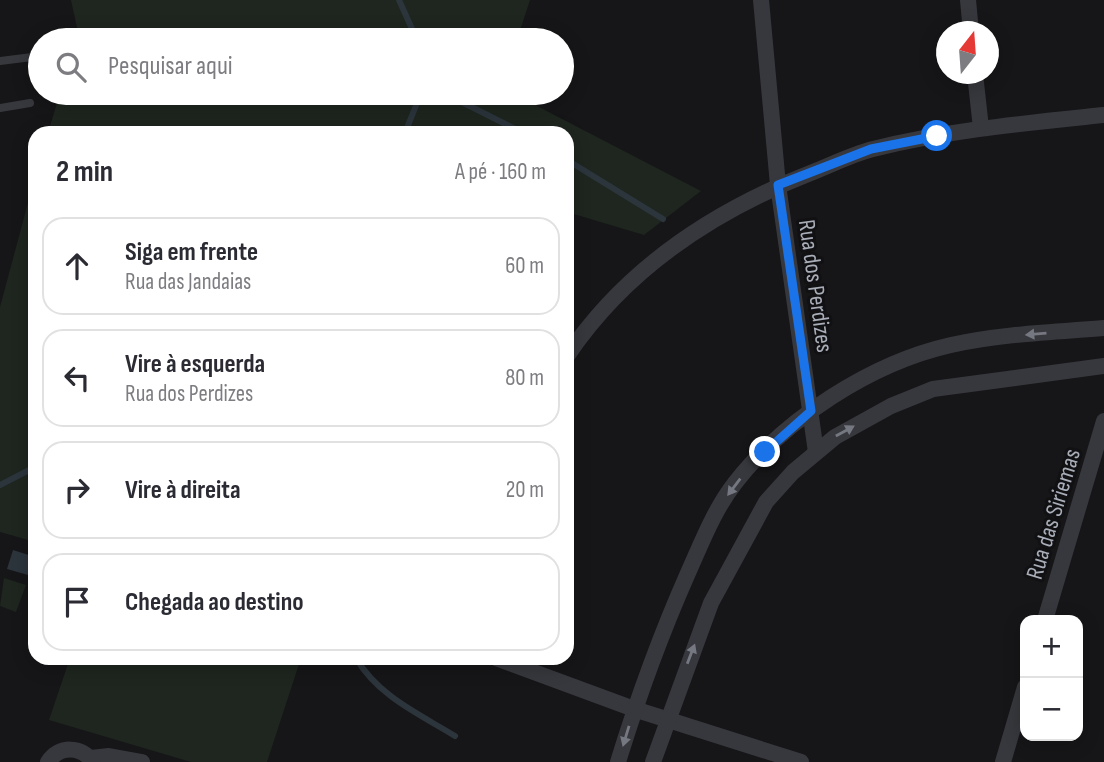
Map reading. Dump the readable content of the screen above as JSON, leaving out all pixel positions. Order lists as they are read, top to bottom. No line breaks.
{"streets":{"street":["Rua dos Perdizes","Rua das Siriemas"]},"north":"top","page":{"search":"Pesquisar aqui","heading":["2 min","A pé · 160 m"],"list":[["Siga em frente","Rua das Jandaias","60 m"],["Vire à esquerda","Rua dos Perdizes","80 m"],["Vire à direita","20 m"],"Chegada ao destino"],"map_buttons":["+","−"]}}
